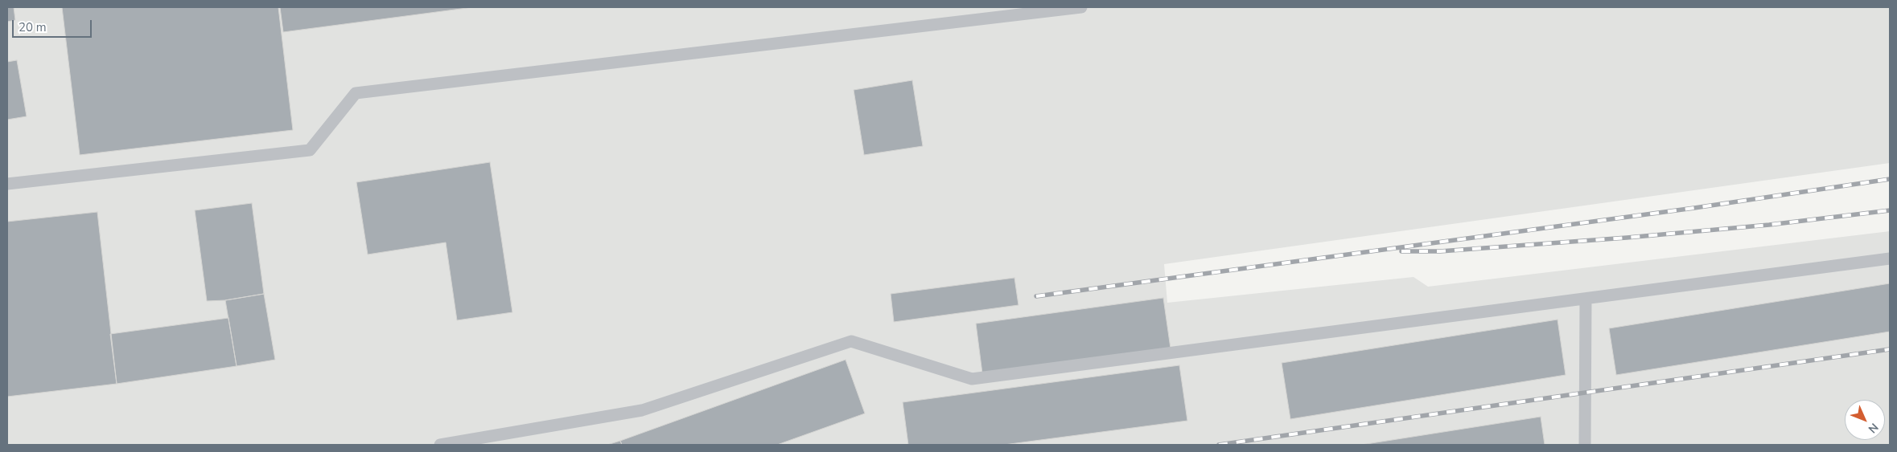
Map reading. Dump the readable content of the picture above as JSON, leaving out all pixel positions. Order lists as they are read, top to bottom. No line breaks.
{"scale_bar":"20 m","north":"bottom right"}
